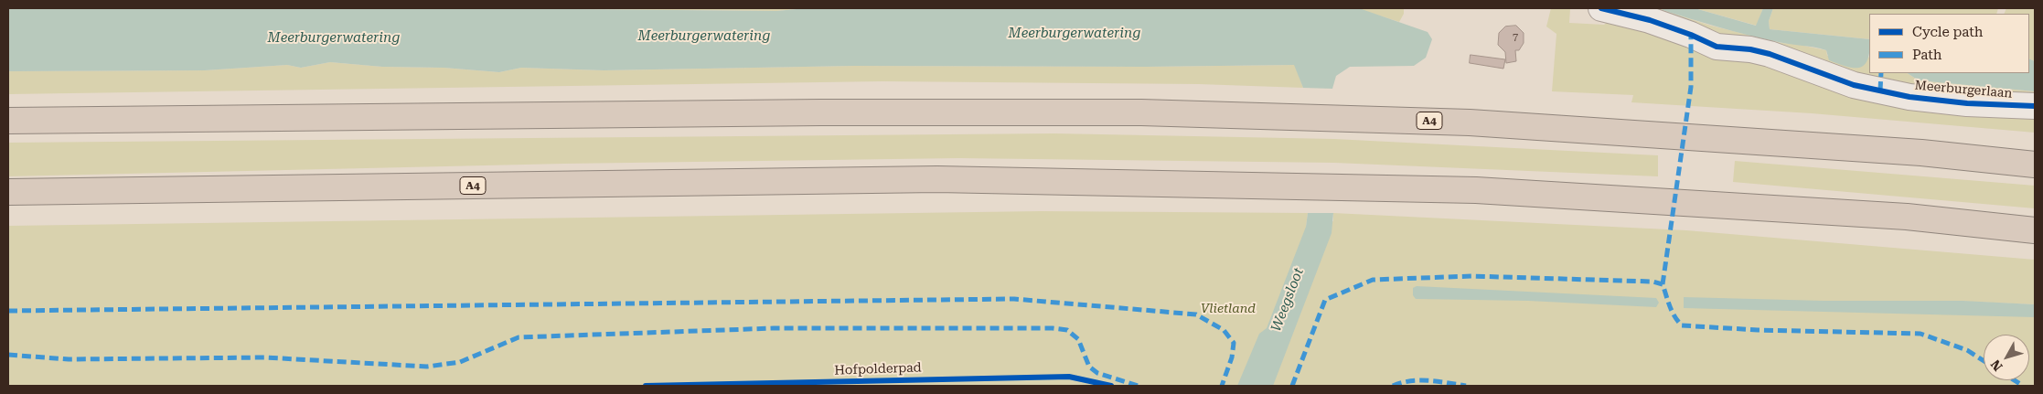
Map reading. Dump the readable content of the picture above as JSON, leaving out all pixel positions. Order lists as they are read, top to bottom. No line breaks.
{"streets":{"highway":["A4"],"street":["Meerburgerlaan"],"cycle path":["Hofpolderpad"]},"water":["Meerburgerwatering","Weegsloot"],"parks":["Vlietland"],"house_numbers":["7"],"legend":["Cycle path","Path"],"north":"bottom left"}
